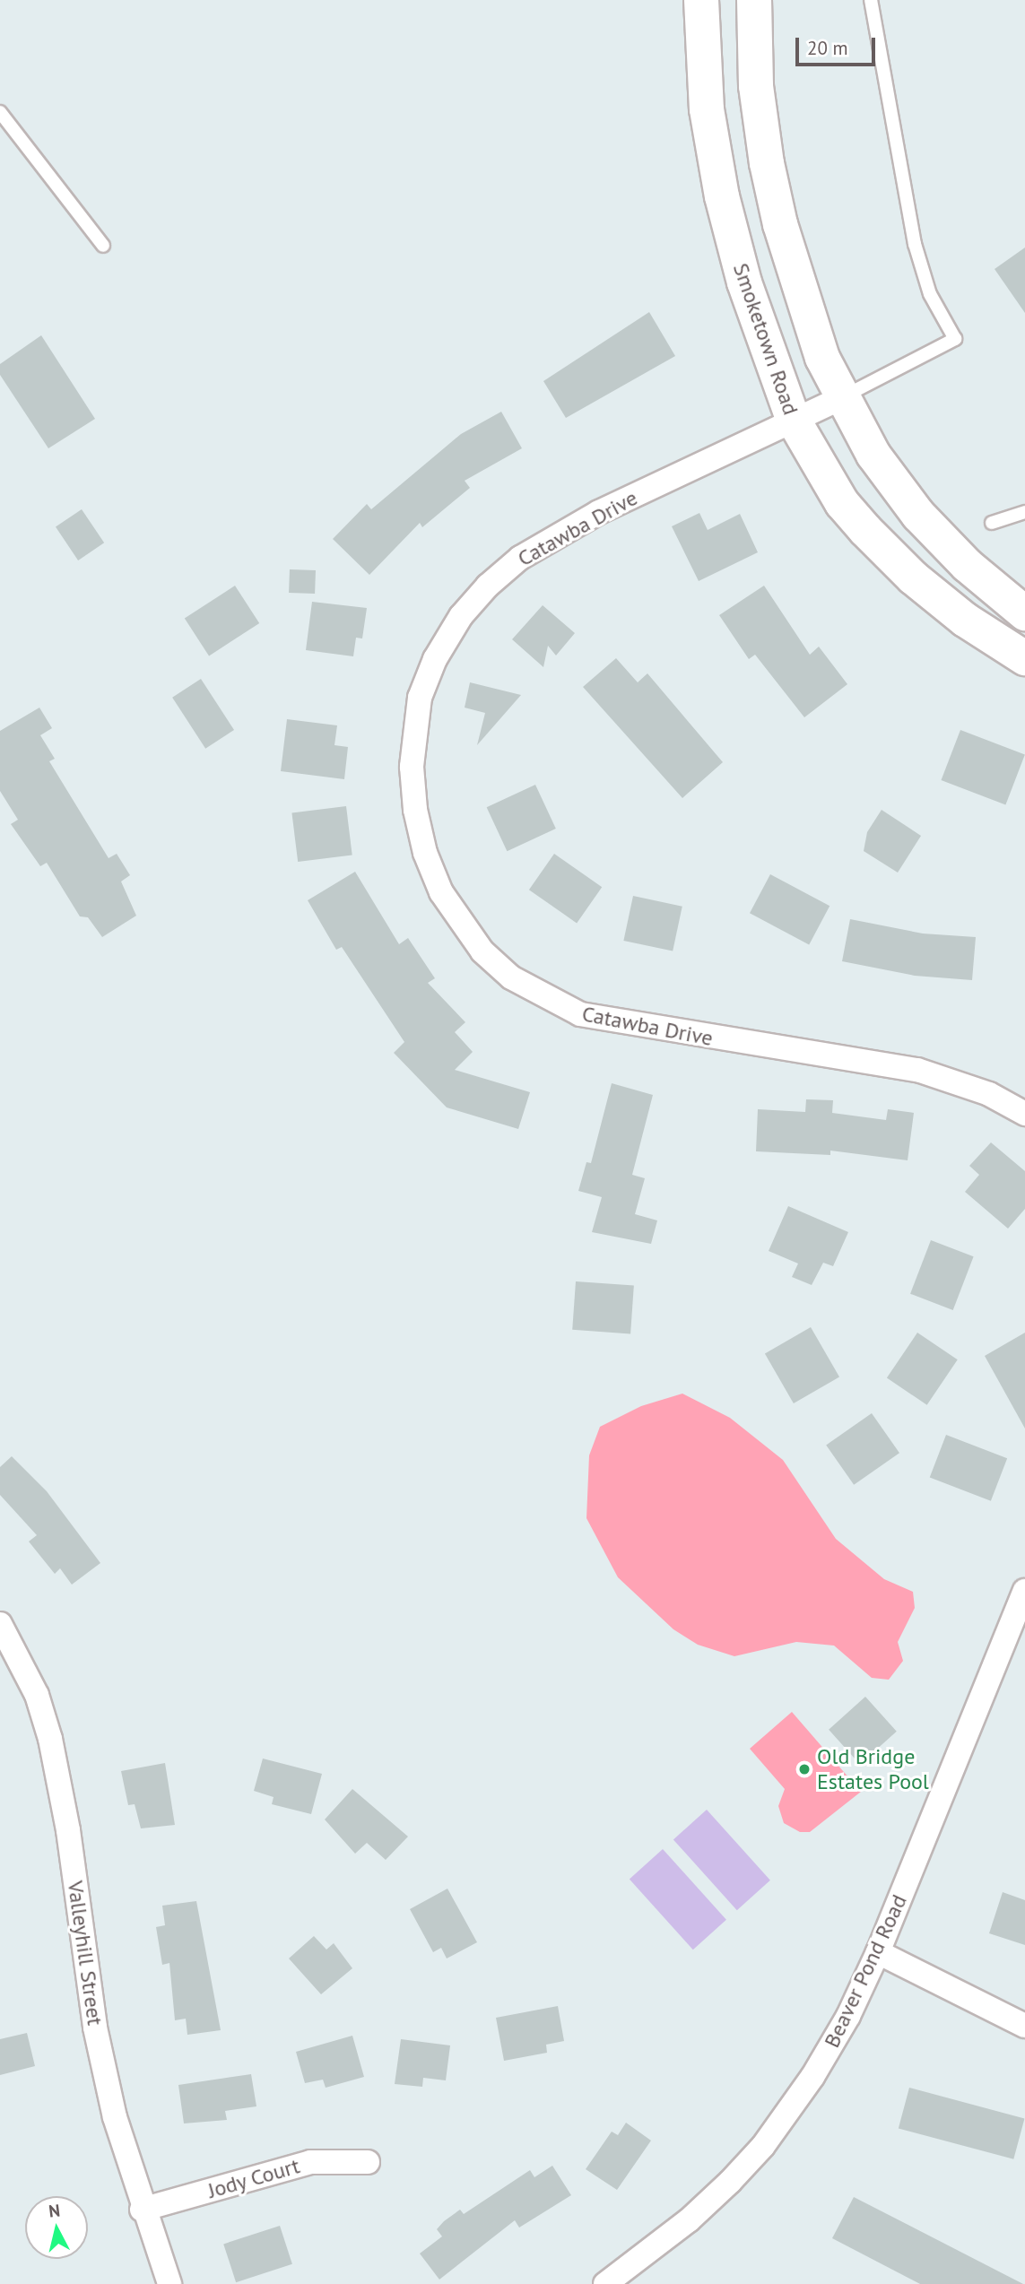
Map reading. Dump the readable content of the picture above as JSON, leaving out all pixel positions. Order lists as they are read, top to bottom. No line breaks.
{"streets":{"main road":["Smoketown Road"],"street":["Catawba Drive","Valleyhill Street","Beaver Pond Road","Jody Court"]},"crossings":[["Smoketown Road","Catawba Drive"],["Valleyhill Street","Jody Court"]],"places":["Old Bridge Estates Pool"],"scale_bar":"20 m","north":"top"}
